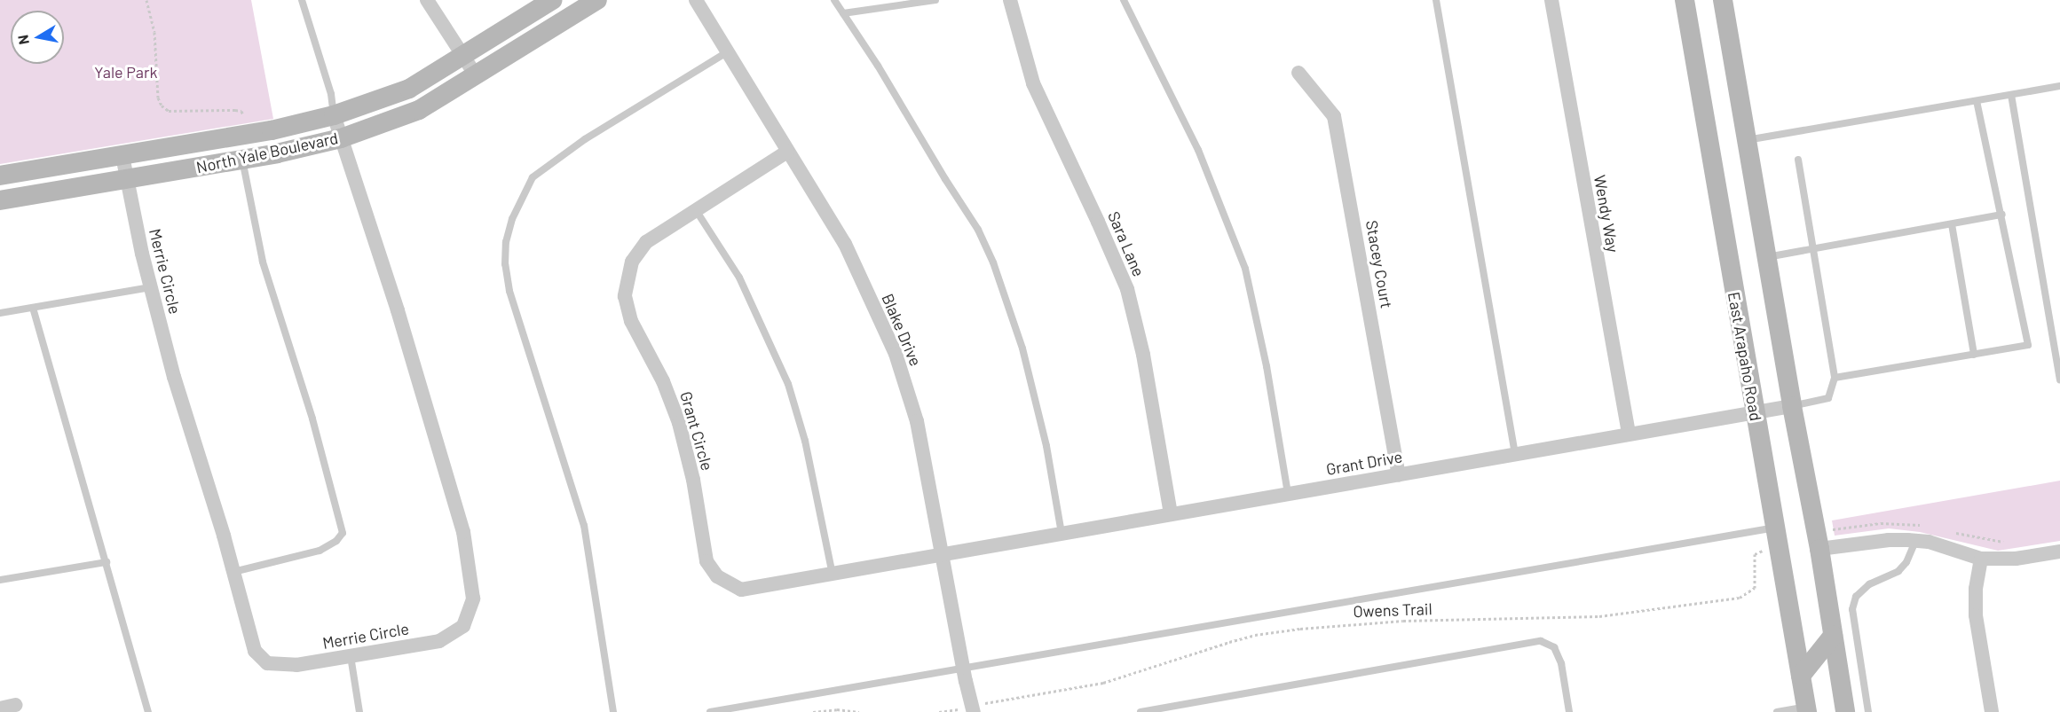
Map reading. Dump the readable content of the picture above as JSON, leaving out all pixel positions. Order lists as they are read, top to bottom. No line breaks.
{"streets":{"main road":["North Yale Boulevard","East Arapaho Road"],"street":["Wendy Way","Sara Lane","Stacey Court","Merrie Circle","Blake Drive","Grant Circle","Grant Drive"],"path":["Owens Trail"]},"crossings":[["North Yale Boulevard","Merrie Circle"],["Wendy Way","Grant Drive"],["Sara Lane","Grant Drive"],["Stacey Court","Grant Drive"],["Blake Drive","Grant Circle"],["Blake Drive","Grant Drive"],["East Arapaho Road","Grant Drive"],["Grant Circle","Grant Drive"]],"parks":["Yale Park"],"north":"left"}
